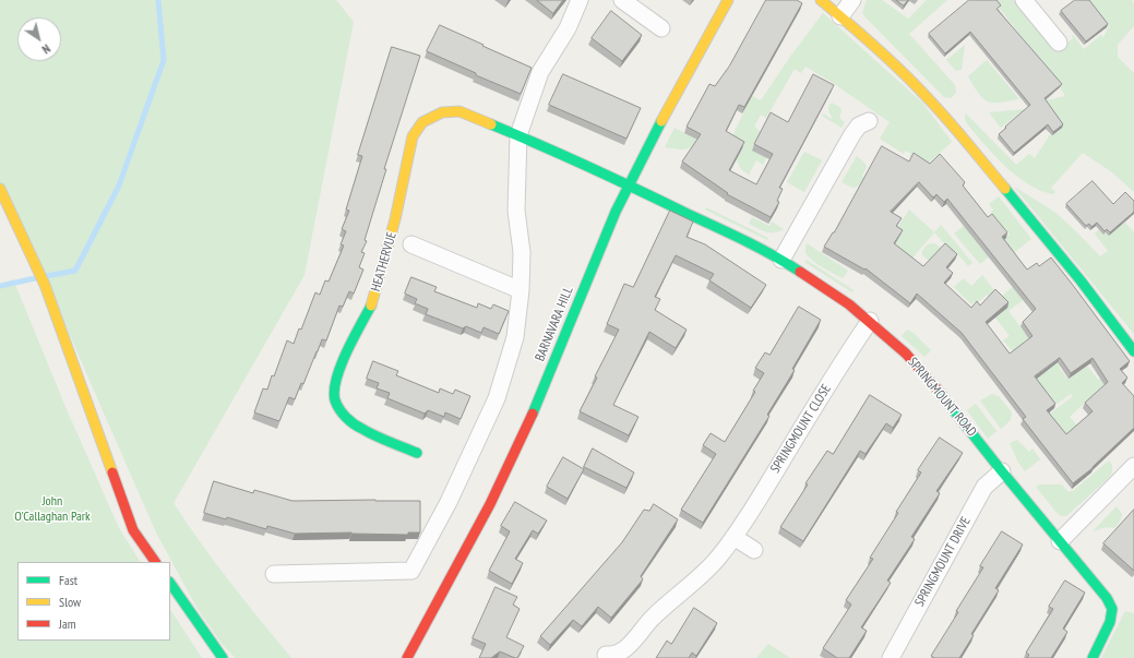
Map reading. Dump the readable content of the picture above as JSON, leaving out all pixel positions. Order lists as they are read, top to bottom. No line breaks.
{"streets":{"street":["HEATHERVUE","BARNAVARA HILL","SPRINGMOUNT ROAD","SPRINGMOUNT CLOSE","SPRINGMOUNT DRIVE"]},"crossings":[["HEATHERVUE","BARNAVARA HILL"],["HEATHERVUE","SPRINGMOUNT ROAD"],["BARNAVARA HILL","SPRINGMOUNT ROAD"],["SPRINGMOUNT ROAD","SPRINGMOUNT CLOSE"],["SPRINGMOUNT ROAD","SPRINGMOUNT DRIVE"]],"parks":["John O'Callaghan Park"],"legend":["Fast","Slow","Jam"],"north":"bottom right"}
